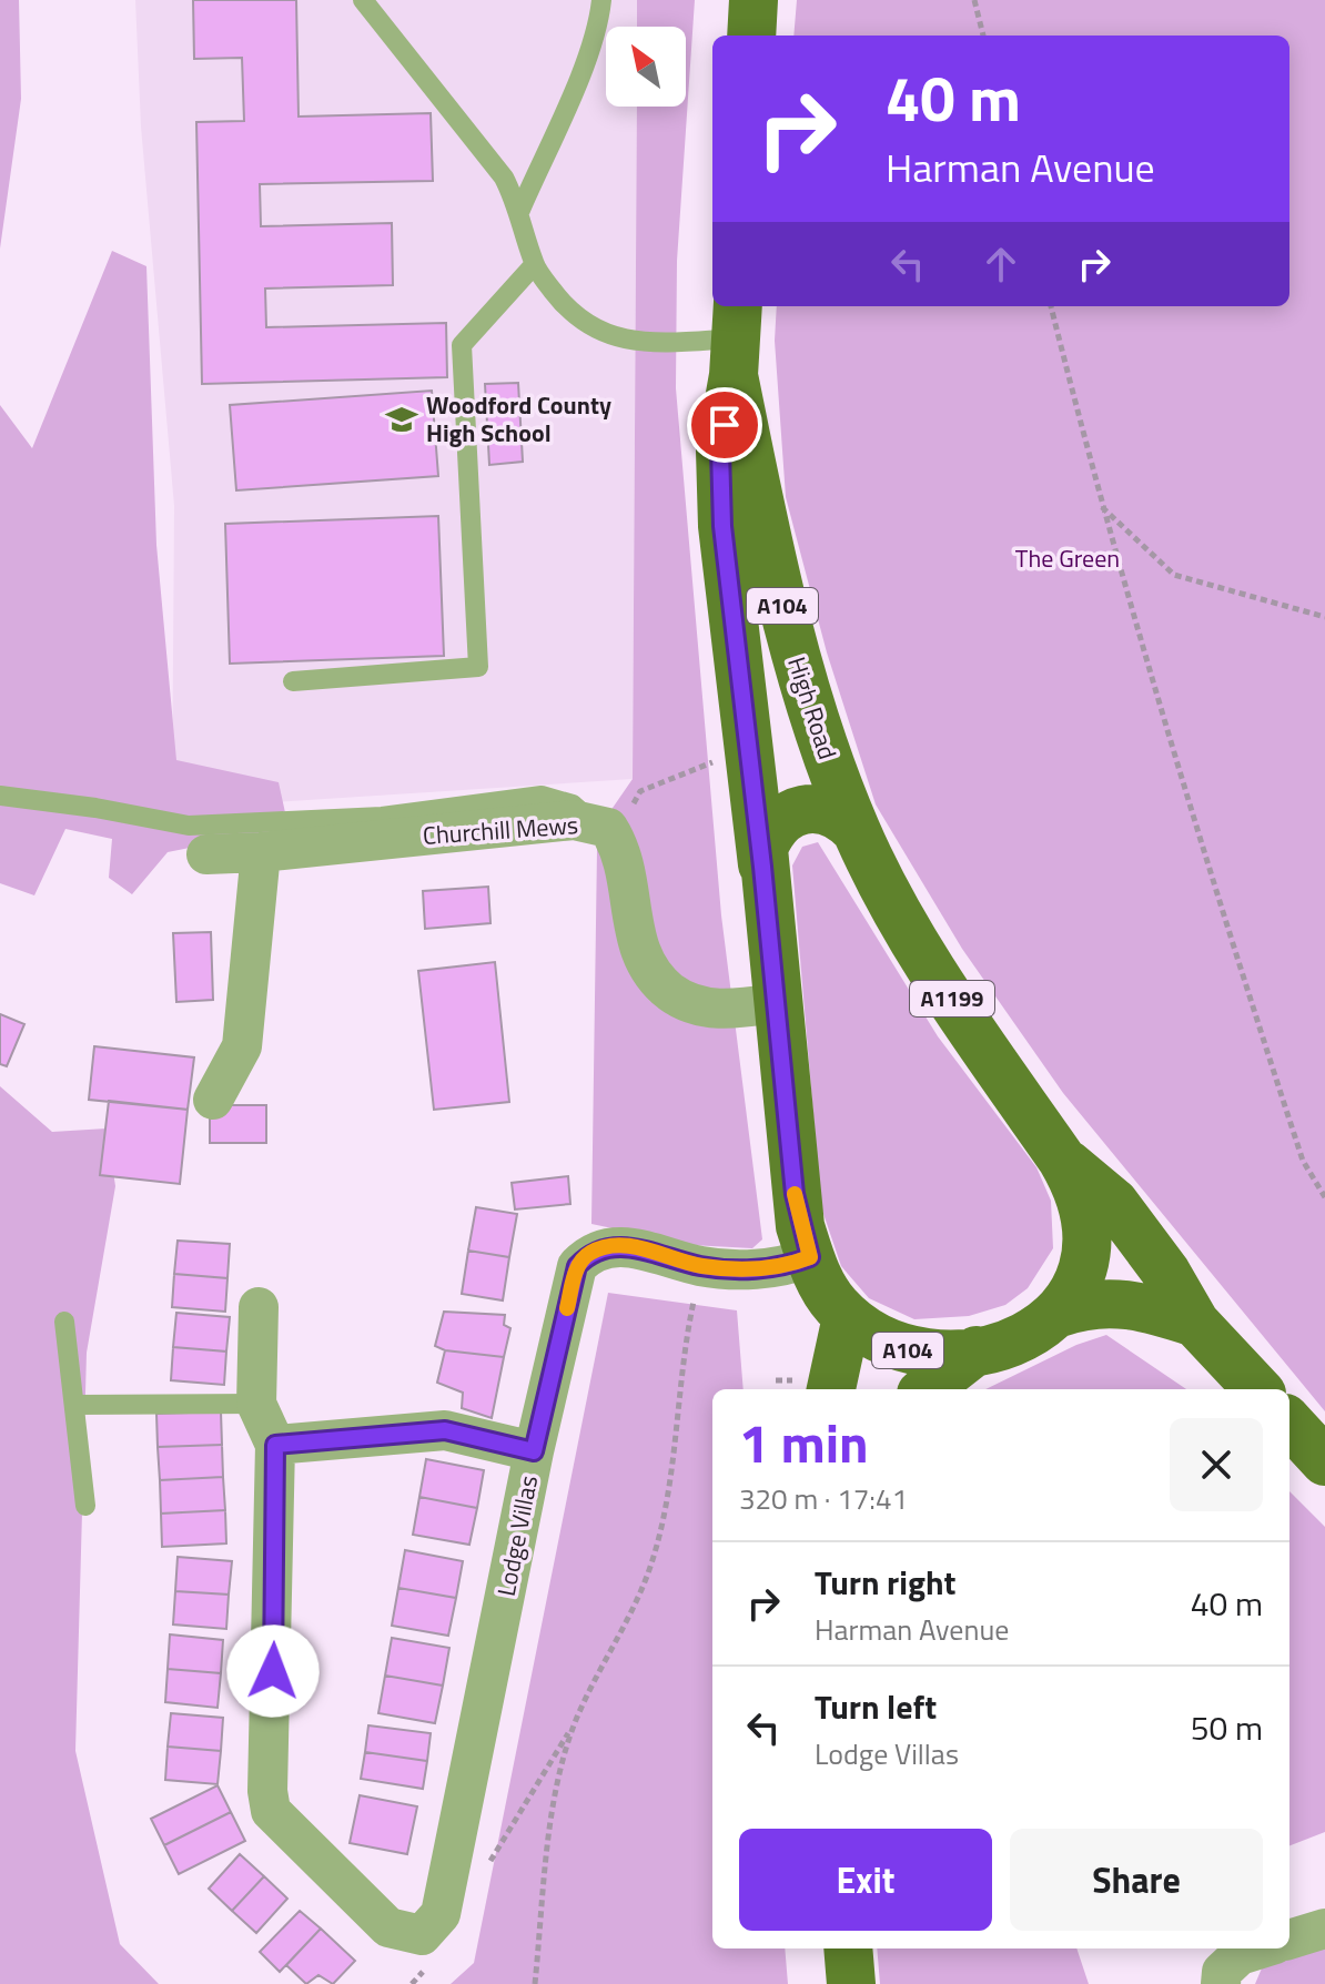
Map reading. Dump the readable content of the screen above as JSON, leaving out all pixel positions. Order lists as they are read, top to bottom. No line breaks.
{"streets":{"main road":["A104","High Road","A1199"],"street":["Churchill Mews","Lodge Villas"]},"crossings":[["A104","High Road"],["A104","Churchill Mews"],["A104","A1199"],["A104","Lodge Villas"],["High Road","A1199"]],"parks":["The Green"],"places":{"school or university":["Woodford County High School"]},"north":"top left","page":{"turn":["40 m","Harman Avenue"],"heading":["1 min","320 m · 17:41"],"list":[{"name":"Turn right","note":"Harman Avenue","value":"40 m"},{"name":"Turn left","note":"Lodge Villas","value":"50 m"}],"buttons":["Exit","Share"]}}
